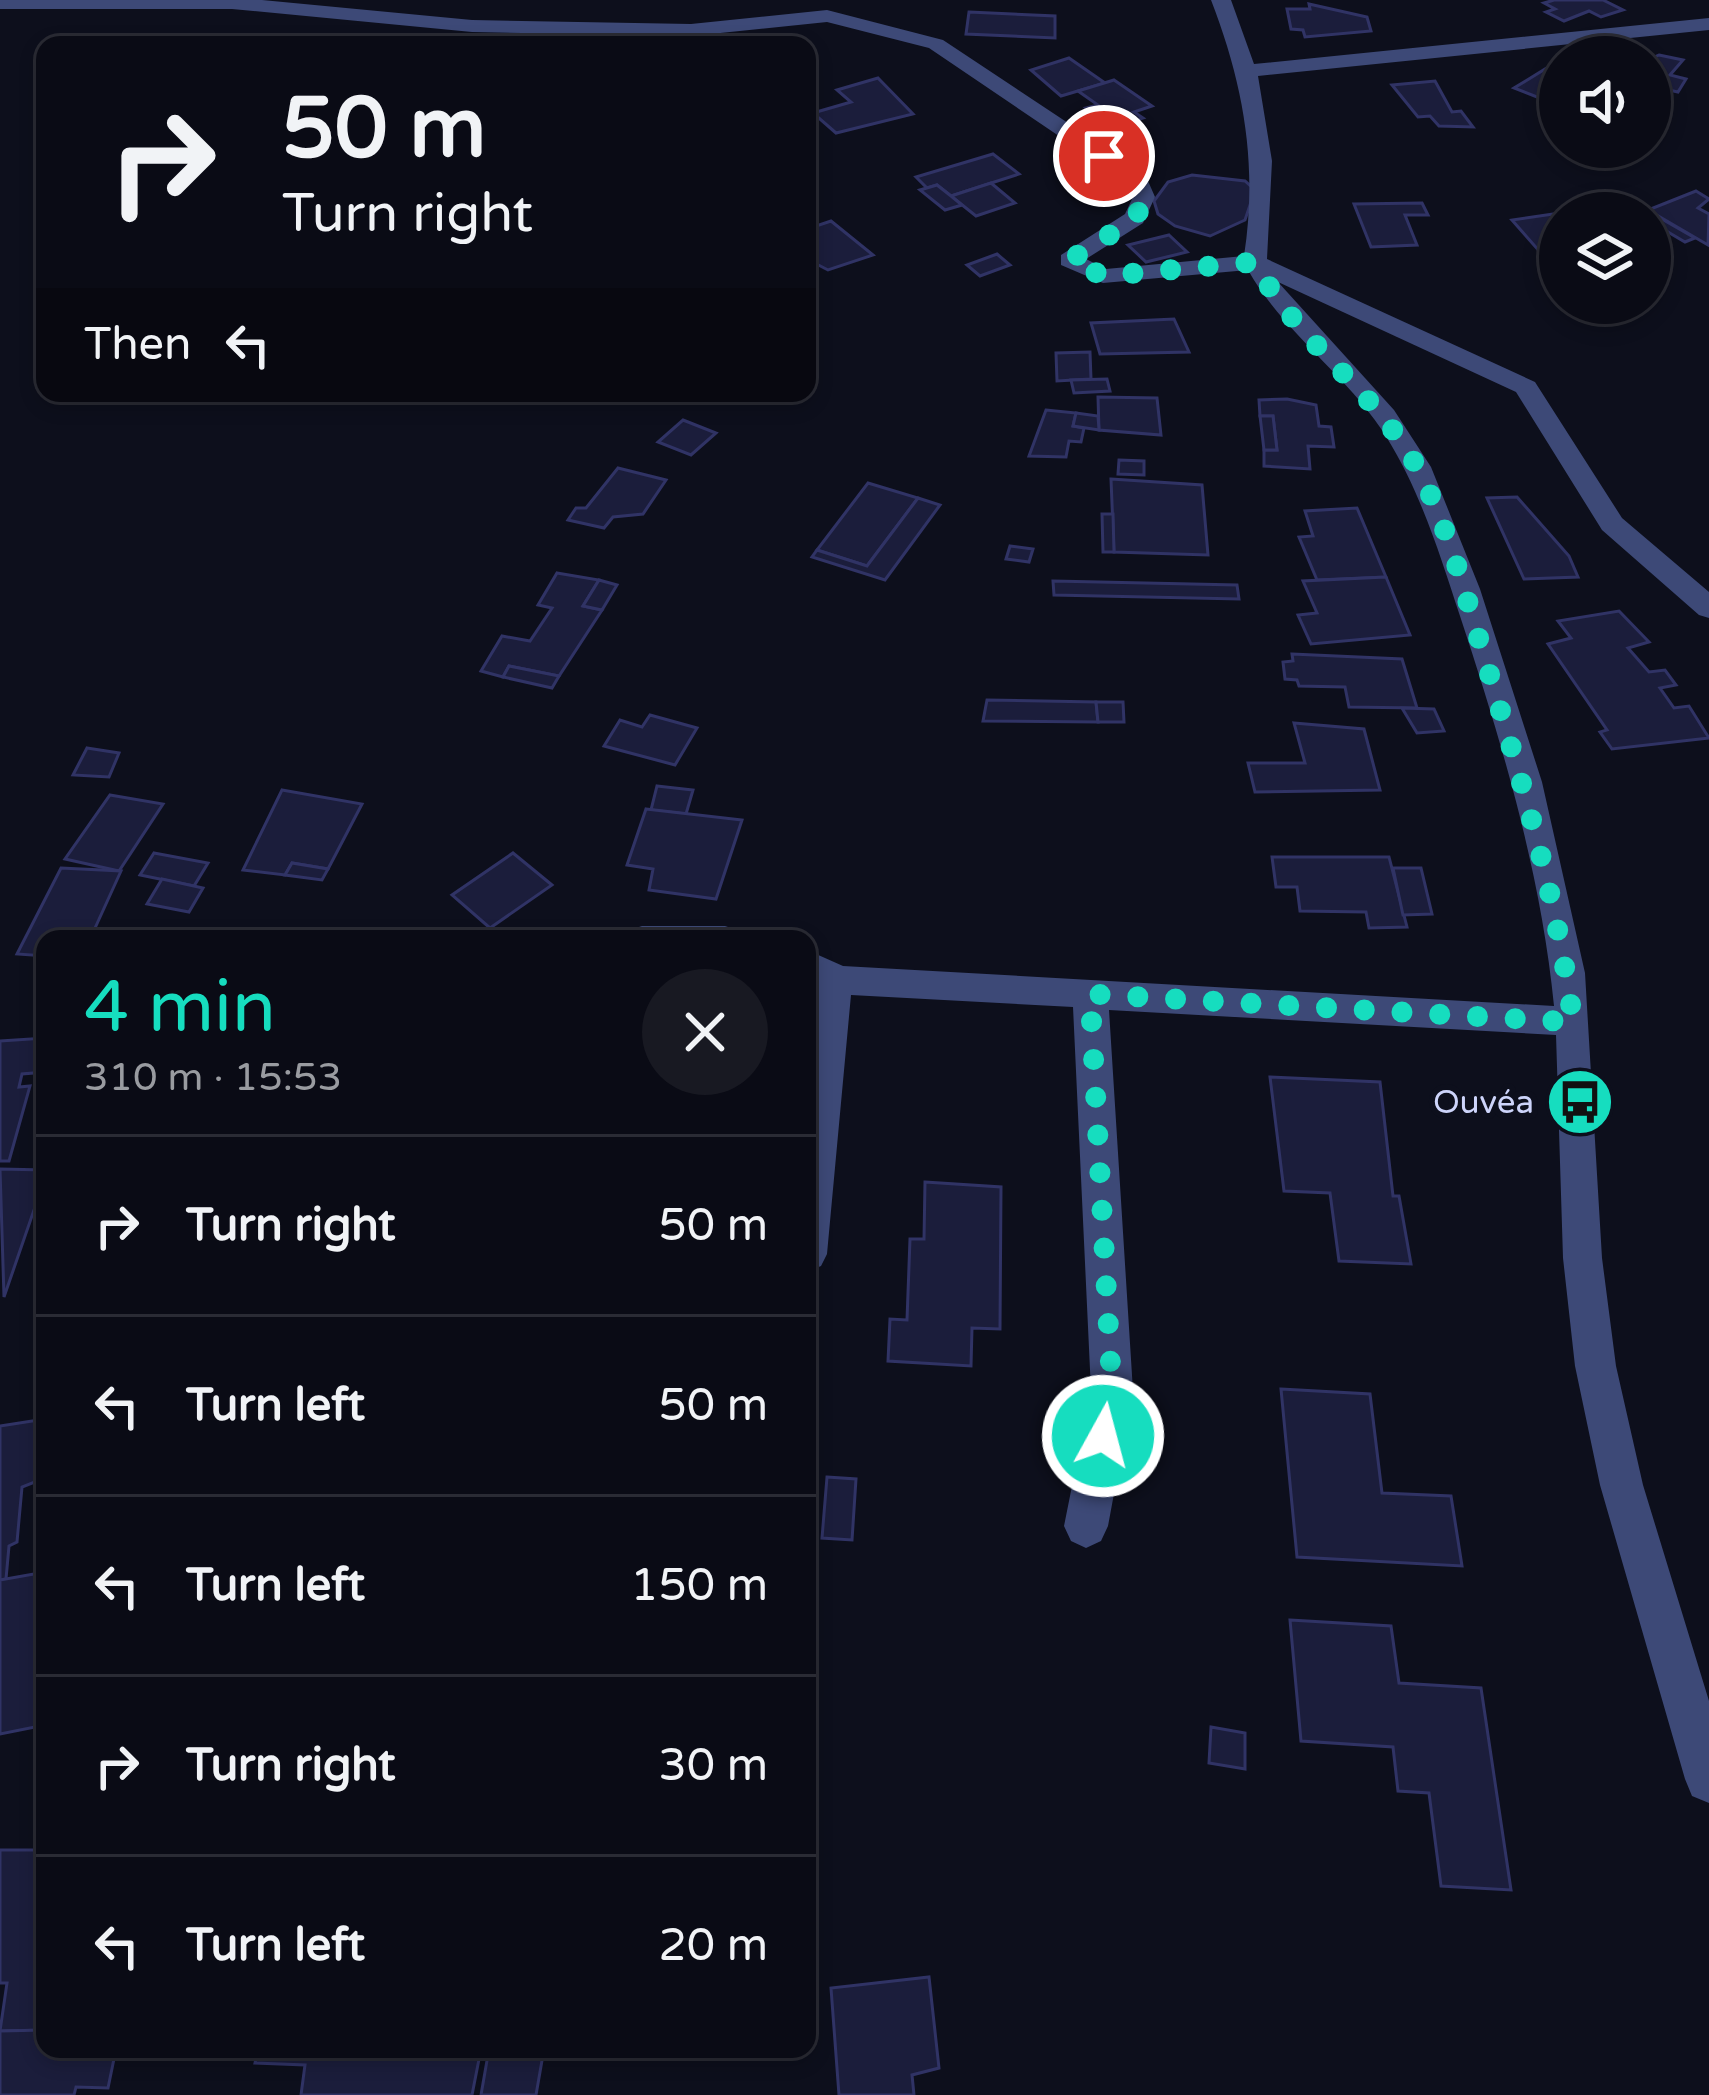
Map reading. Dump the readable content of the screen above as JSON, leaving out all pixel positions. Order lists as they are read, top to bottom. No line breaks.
{"places":{"bus stop":["Ouvéa"]},"page":{"turn":["50 m","Turn right"],"then":"Then","heading":["4 min","310 m · 15:53"],"list":[{"name":"Turn right","value":"50 m"},{"name":"Turn left","value":"50 m"},{"name":"Turn left","value":"150 m"},{"name":"Turn right","value":"30 m"},{"name":"Turn left","value":"20 m"}]}}
